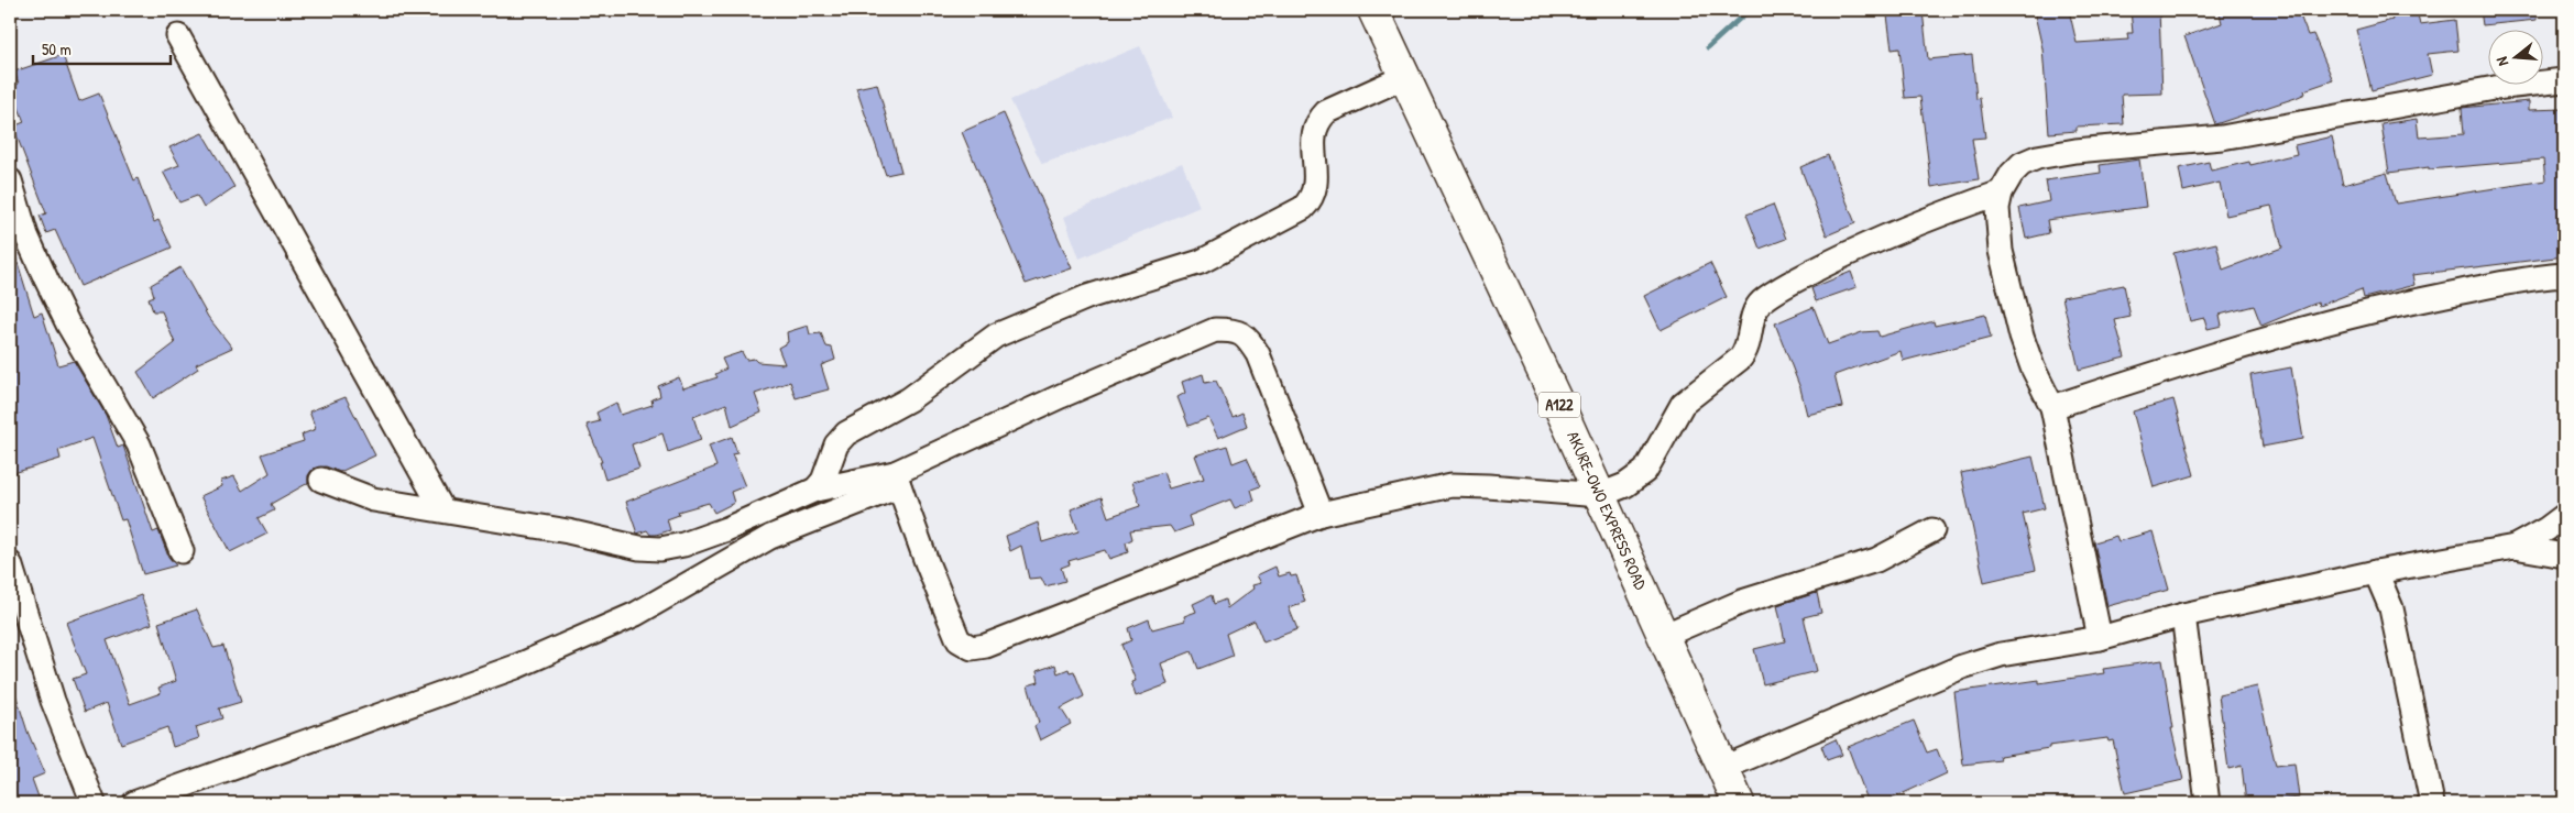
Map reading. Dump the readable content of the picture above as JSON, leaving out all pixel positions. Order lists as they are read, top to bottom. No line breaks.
{"streets":{"highway":["A122","AKURE-OWO EXPRESS ROAD"]},"scale_bar":"50 m","north":"left"}
